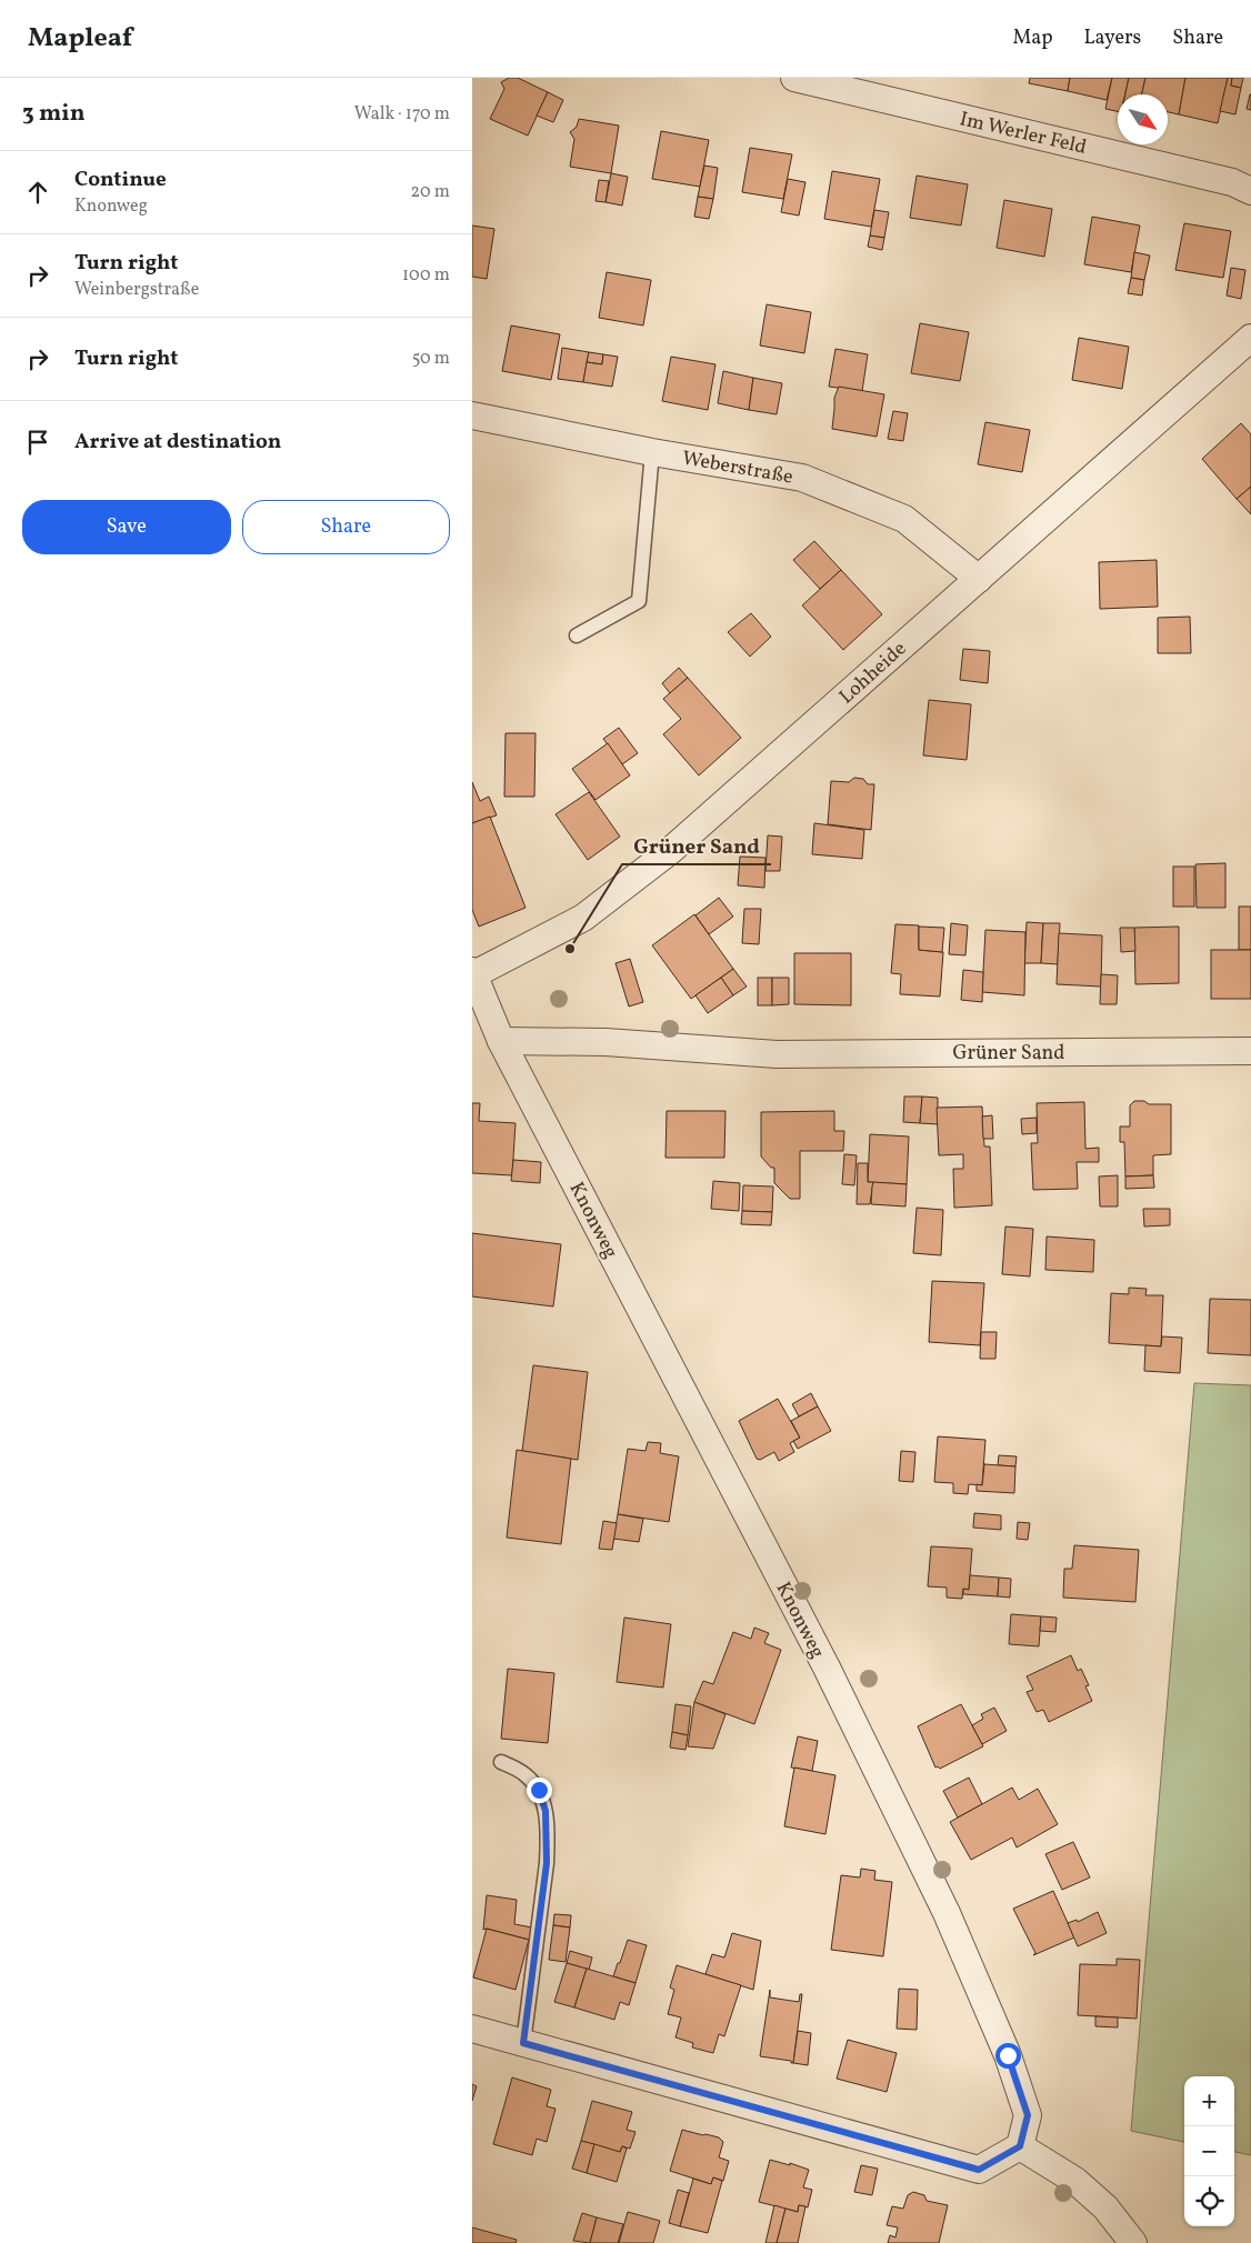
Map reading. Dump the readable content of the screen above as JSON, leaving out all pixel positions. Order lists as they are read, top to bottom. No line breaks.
{"streets":{"street":["Im Werler Feld","Weberstraße","Lohheide","Grüner Sand","Knonweg"]},"crossings":[["Weberstraße","Lohheide"],["Lohheide","Knonweg"],["Grüner Sand","Knonweg"]],"places":["Grüner Sand"],"north":"bottom right","page":{"header":"Mapleaf","nav":["Map","Layers","Share"],"heading":["3 min","Walk · 170 m"],"list":[["Continue","Knonweg","20 m"],["Turn right","Weinbergstraße","100 m"],["Turn right","50 m"],"Arrive at destination"],"buttons":["Save","Share"],"map_buttons":["+","−"]}}
